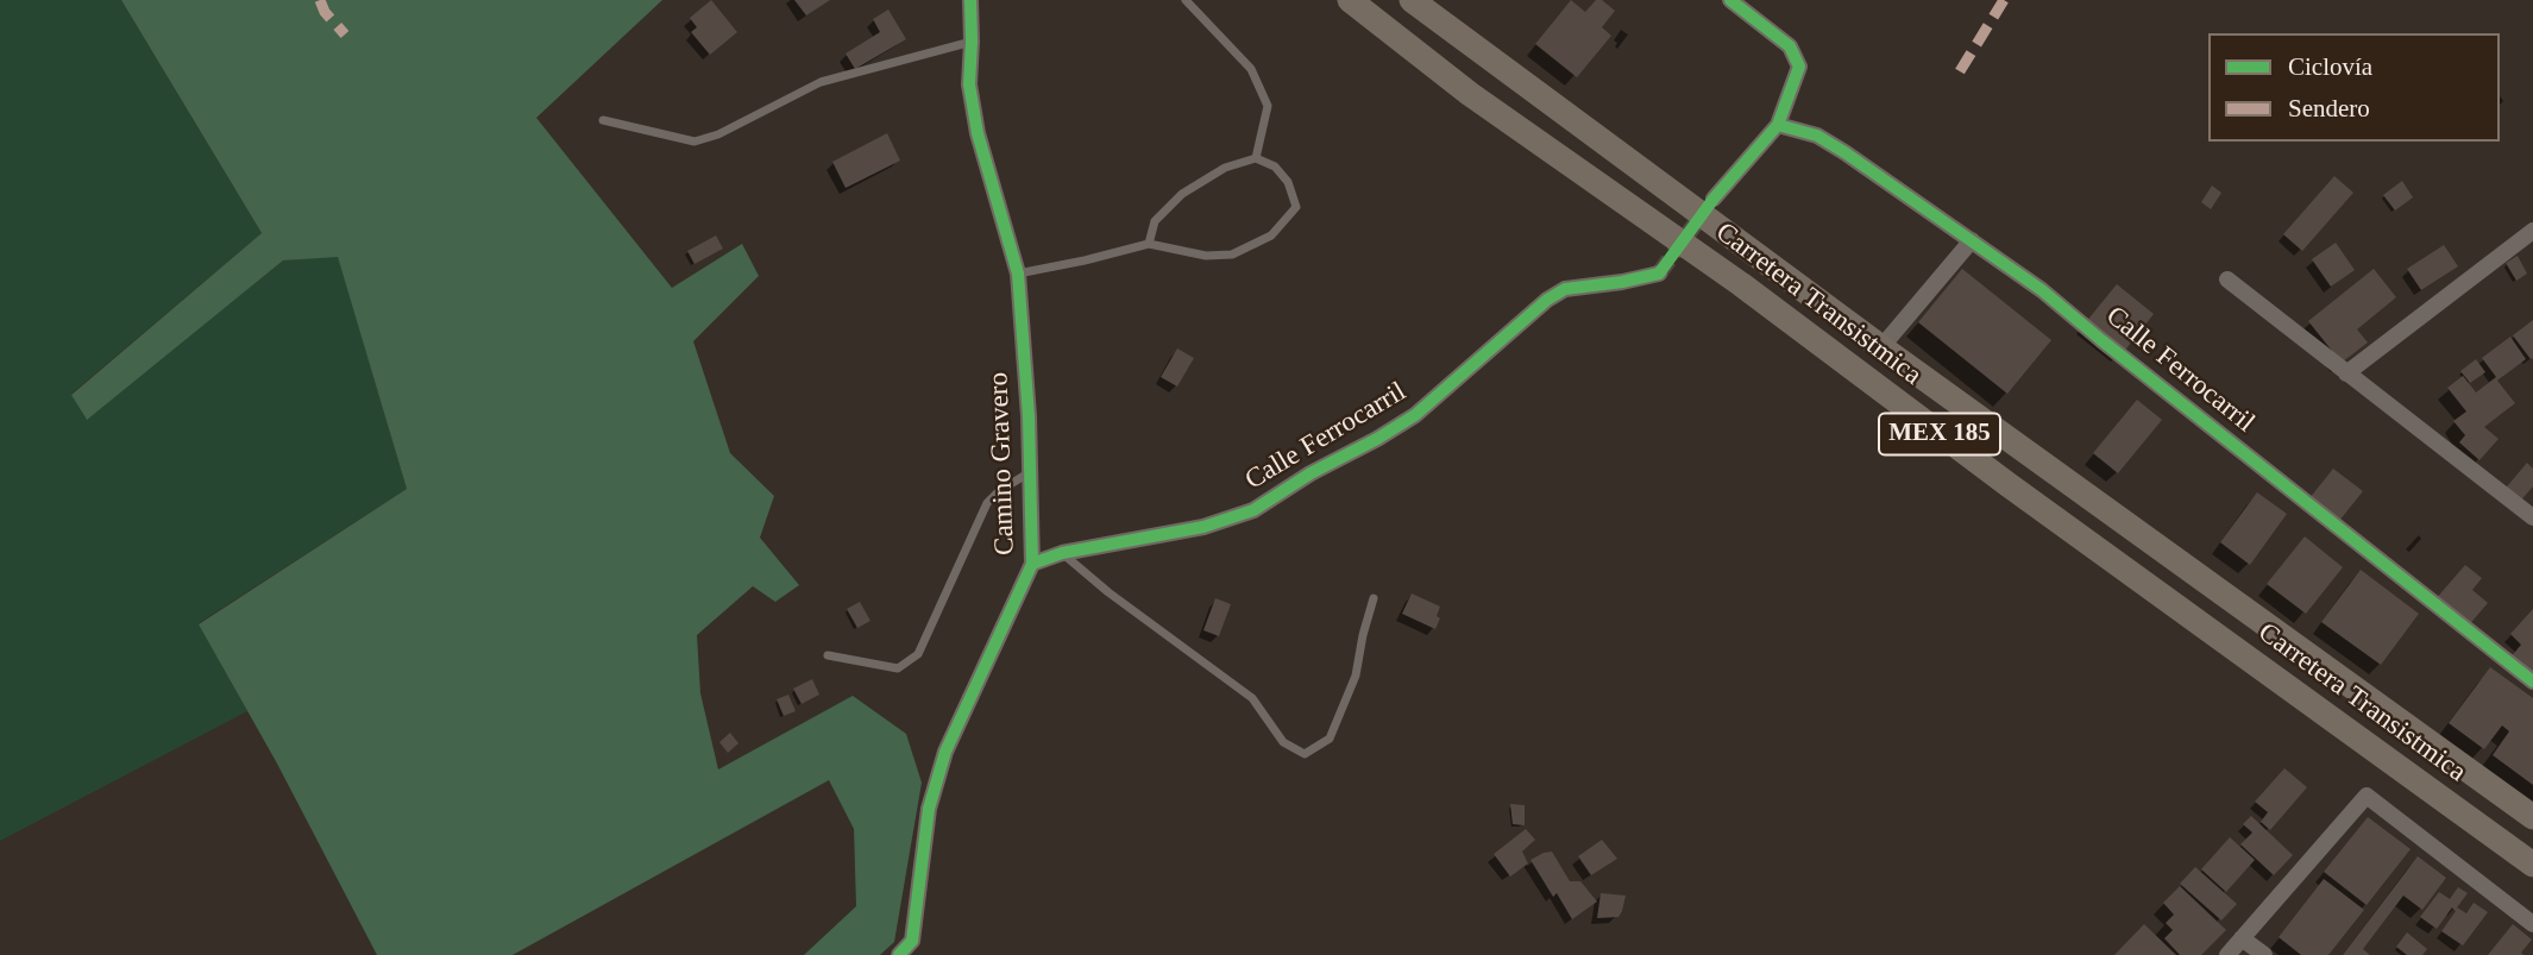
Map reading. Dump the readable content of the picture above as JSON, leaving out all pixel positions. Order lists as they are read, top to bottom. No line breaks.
{"streets":{"main road":["Carretera Transistmica","MEX 185"],"street":["Calle Ferrocarril","Camino Gravero"]},"crossings":[["Calle Ferrocarril","Camino Gravero"]],"legend":["Ciclovía","Sendero"]}
